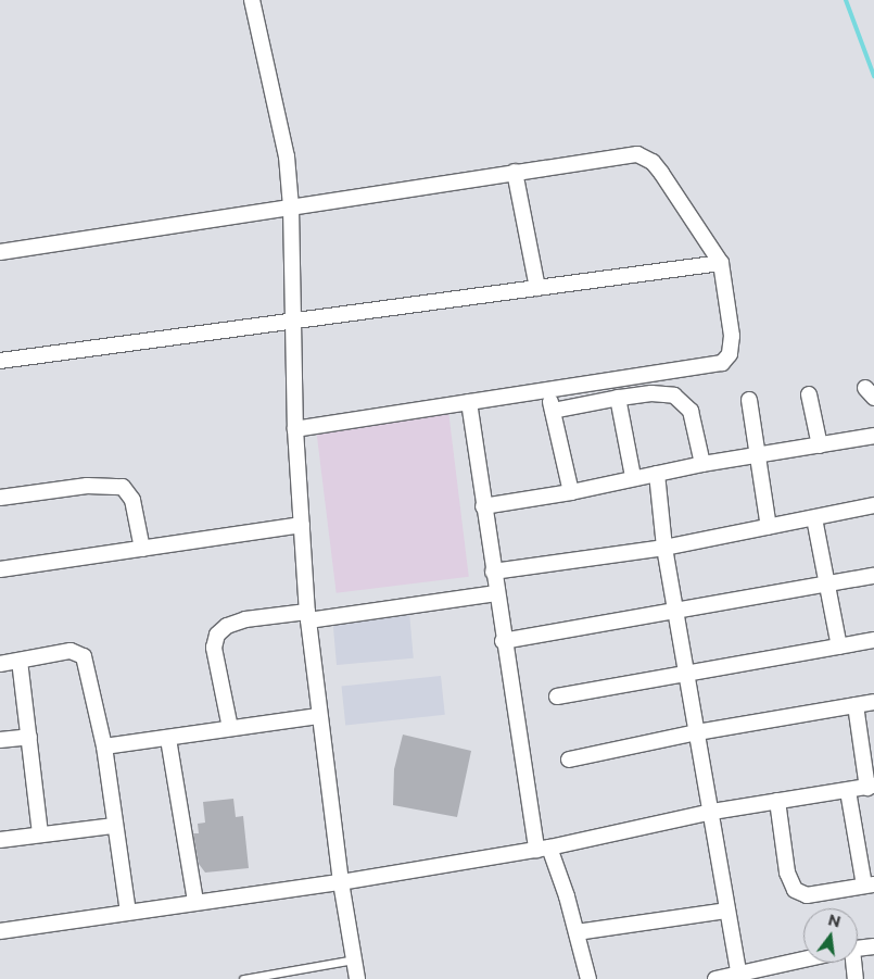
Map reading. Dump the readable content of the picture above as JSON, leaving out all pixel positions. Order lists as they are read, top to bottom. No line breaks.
{"north":"top"}
